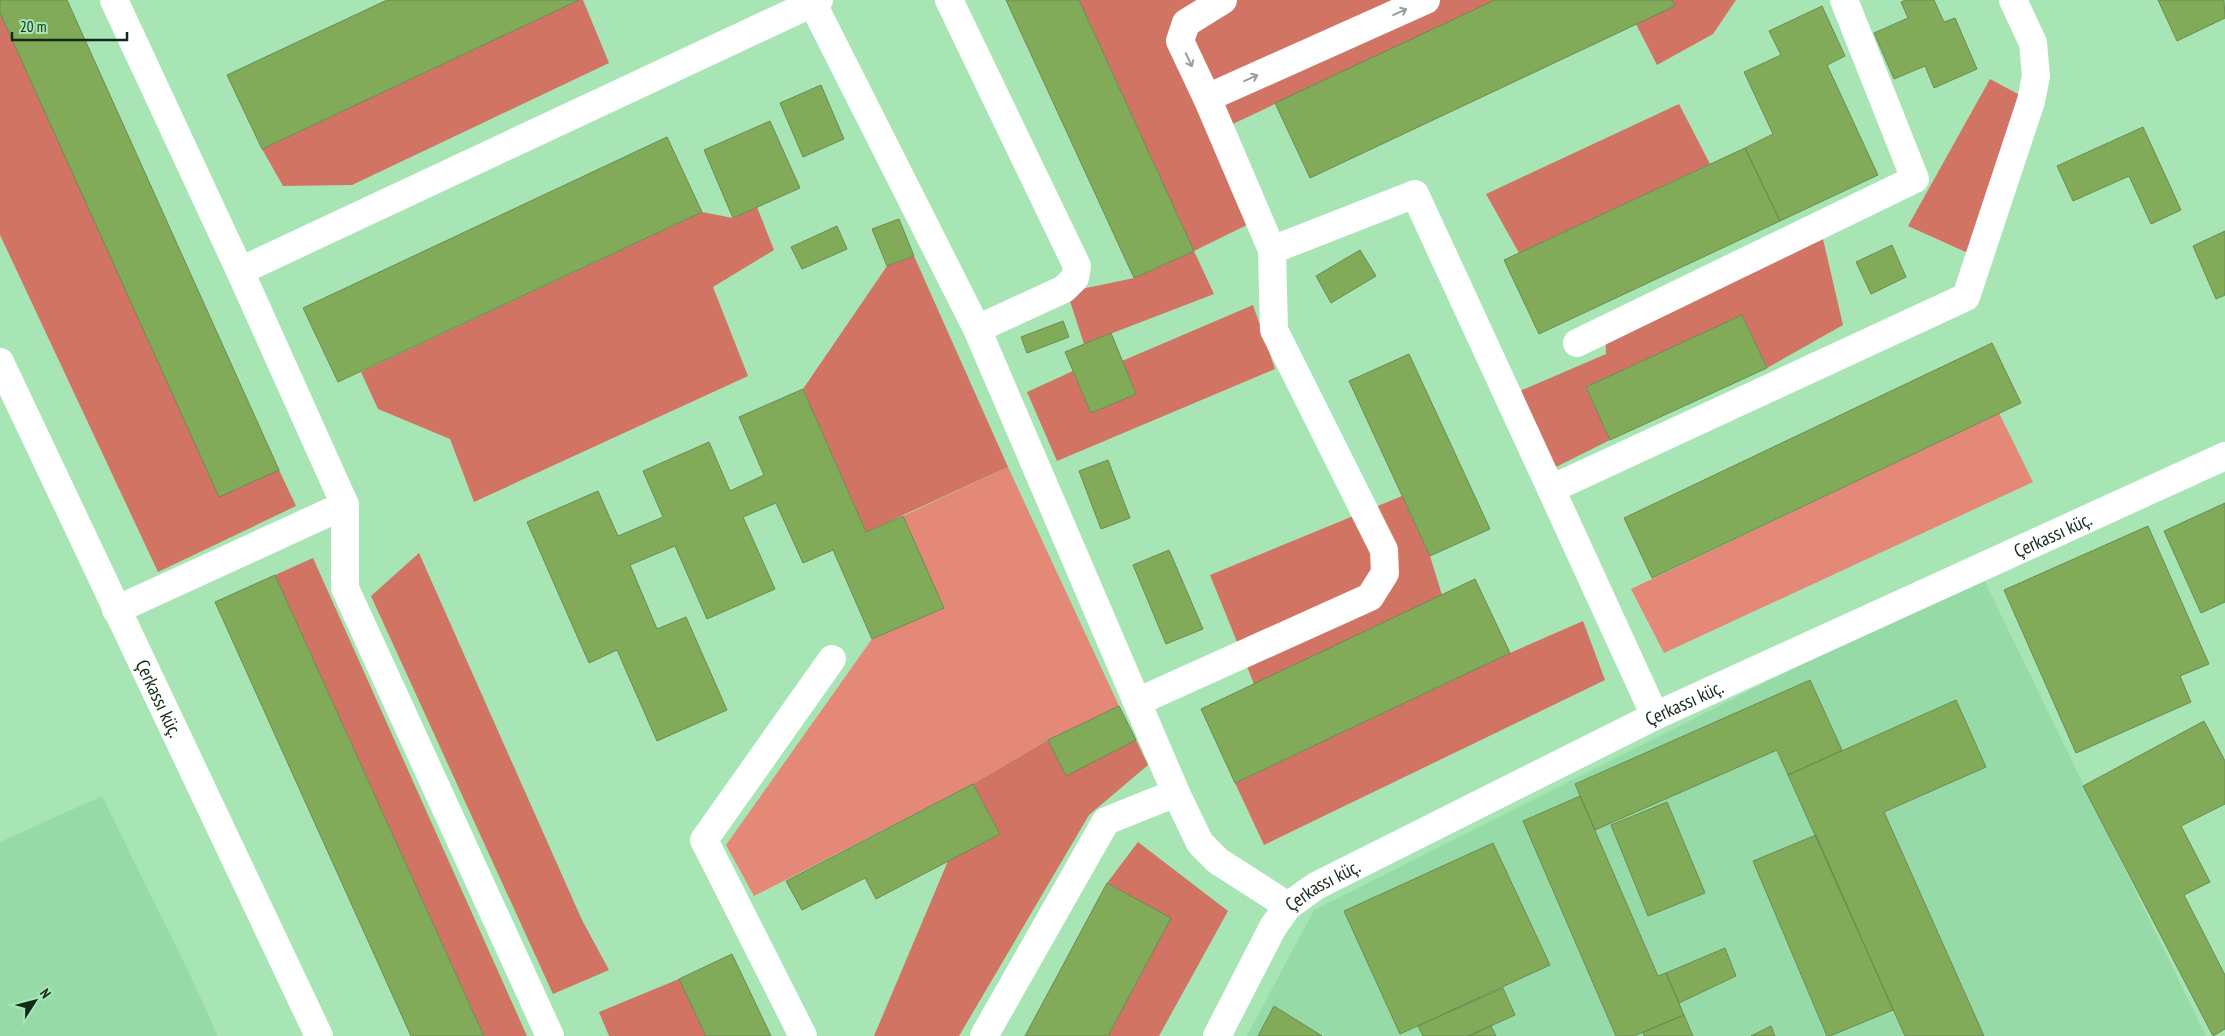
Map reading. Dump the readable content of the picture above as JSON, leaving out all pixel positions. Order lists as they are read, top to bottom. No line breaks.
{"streets":{"street":["Çerkassı küç."]},"scale_bar":"20 m","north":"top right"}
